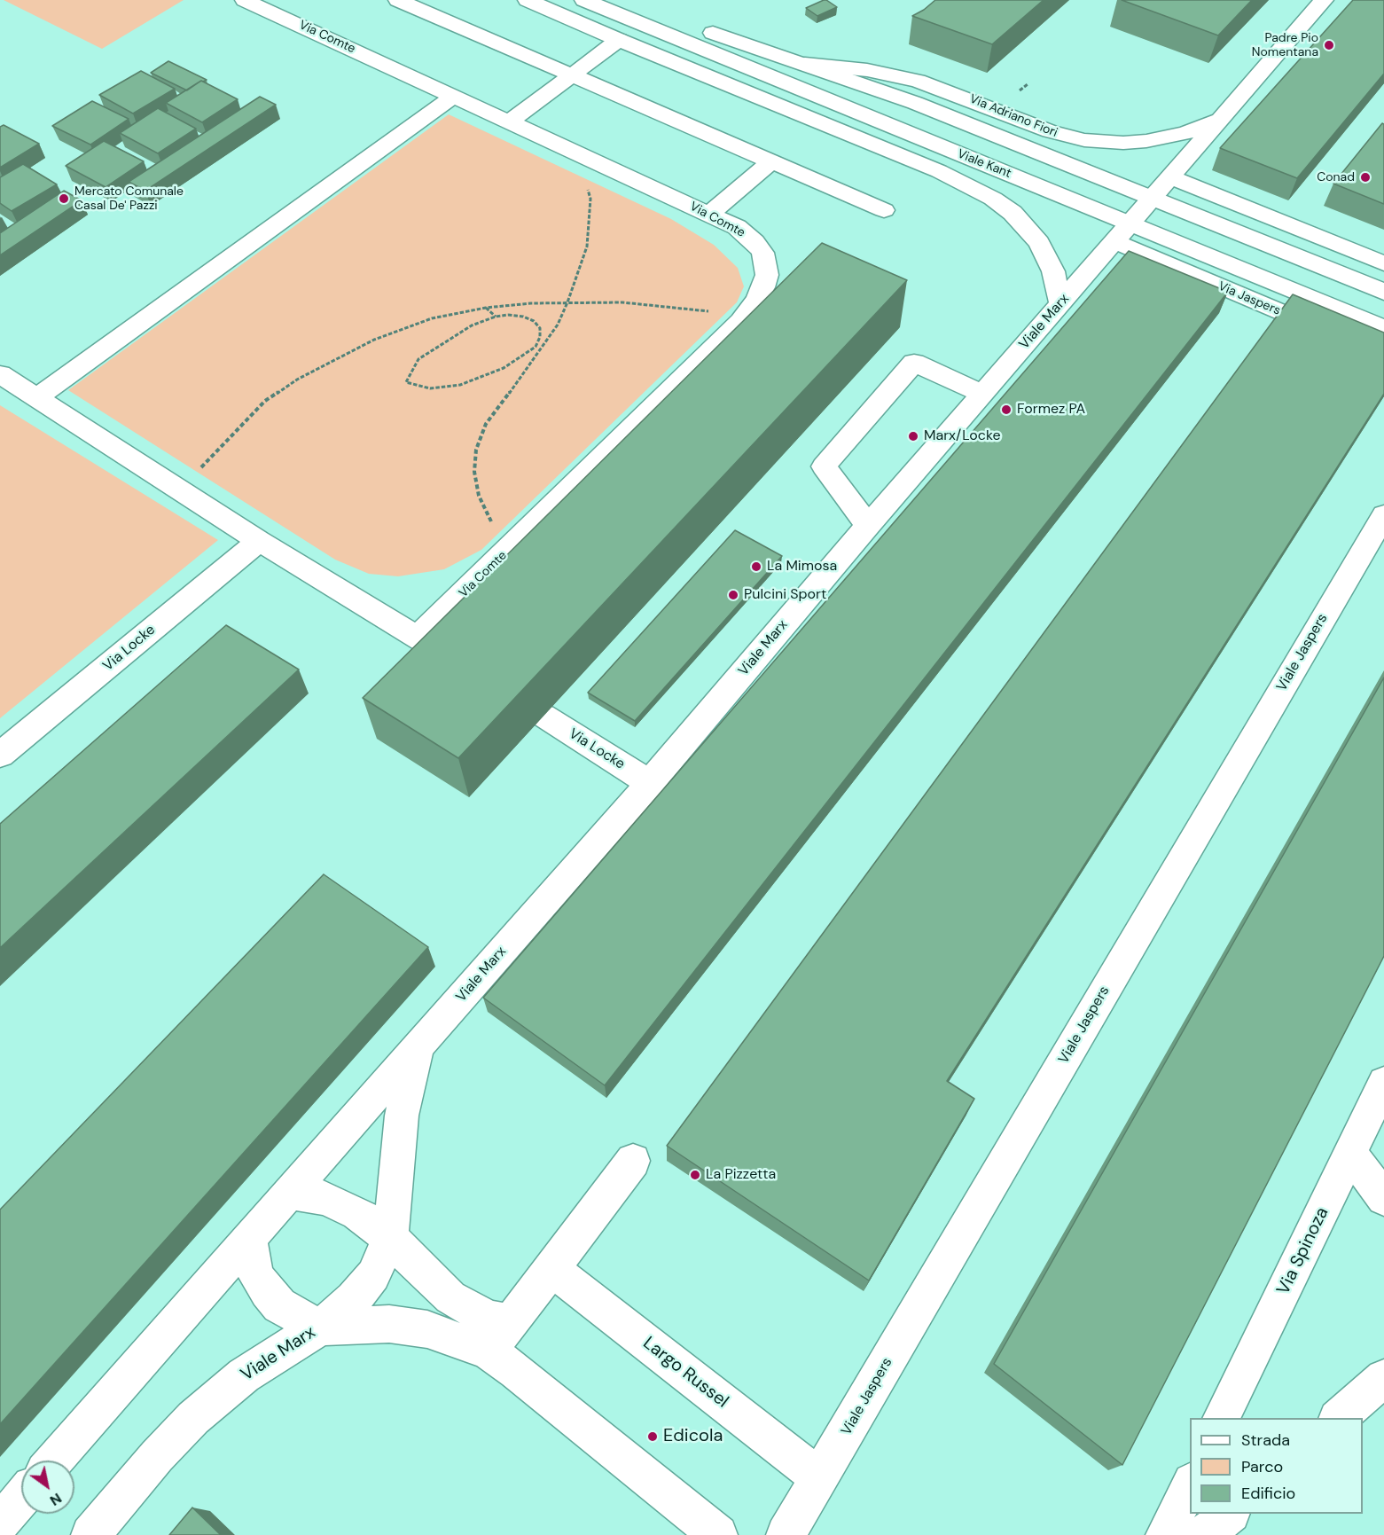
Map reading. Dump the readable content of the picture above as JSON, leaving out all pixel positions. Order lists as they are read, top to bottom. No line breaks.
{"streets":{"street":["Via Comte","Via Adriano Fiori","Viale Kant","Via Jaspers","Viale Marx","Via Locke","Viale Jaspers","Via Spinoza","Largo Russel"]},"crossings":[["Via Adriano Fiori","Viale Marx"],["Viale Kant","Via Jaspers"],["Viale Kant","Viale Marx"],["Via Jaspers","Viale Marx"],["Viale Marx","Via Locke"],["Viale Jaspers","Largo Russel"]],"places":["Padre Pio Nomentana","Conad","Mercato Comunale Casal De' Pazzi","Formez PA","Marx/Locke","La Mimosa","Pulcini Sport","La Pizzetta","Edicola"],"legend":["Strada","Parco","Edificio"],"north":"bottom right"}
